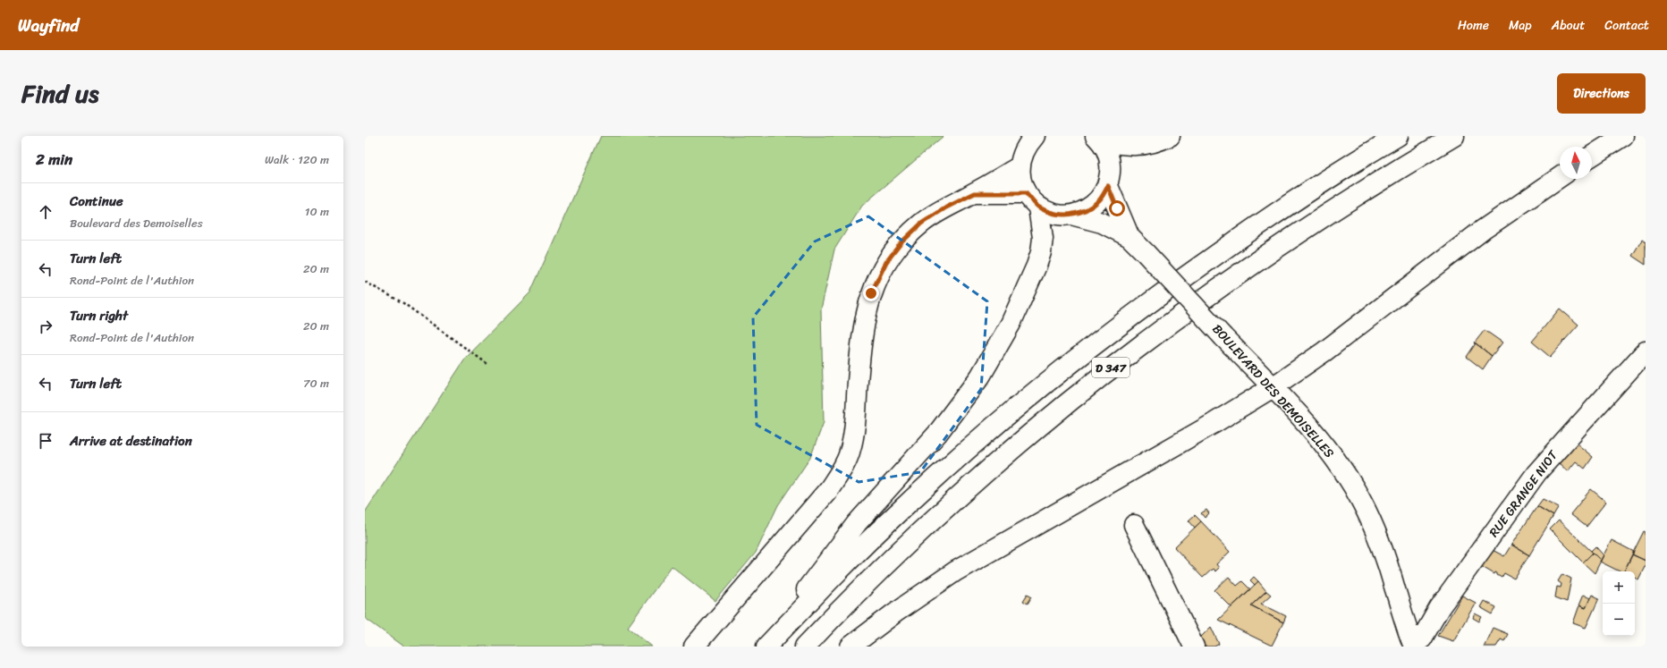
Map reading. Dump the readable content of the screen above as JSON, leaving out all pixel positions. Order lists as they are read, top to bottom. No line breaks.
{"streets":{"main road":["D 347","BOULEVARD DES DEMOISELLES","RUE GRANGE NIOT"]},"crossings":[["BOULEVARD DES DEMOISELLES","RUE GRANGE NIOT"]],"north":"top","page":{"header":"Wayfind","nav":["Home","Map","About","Contact"],"title":"Find us","buttons":"Directions","heading":["2 min","Walk · 120 m"],"list":[["Continue","Boulevard des Demoiselles","10 m"],["Turn left","Rond-Point de l'Authion","20 m"],["Turn right","Rond-Point de l'Authion","20 m"],["Turn left","70 m"],"Arrive at destination"],"map_buttons":["+","−"]}}
